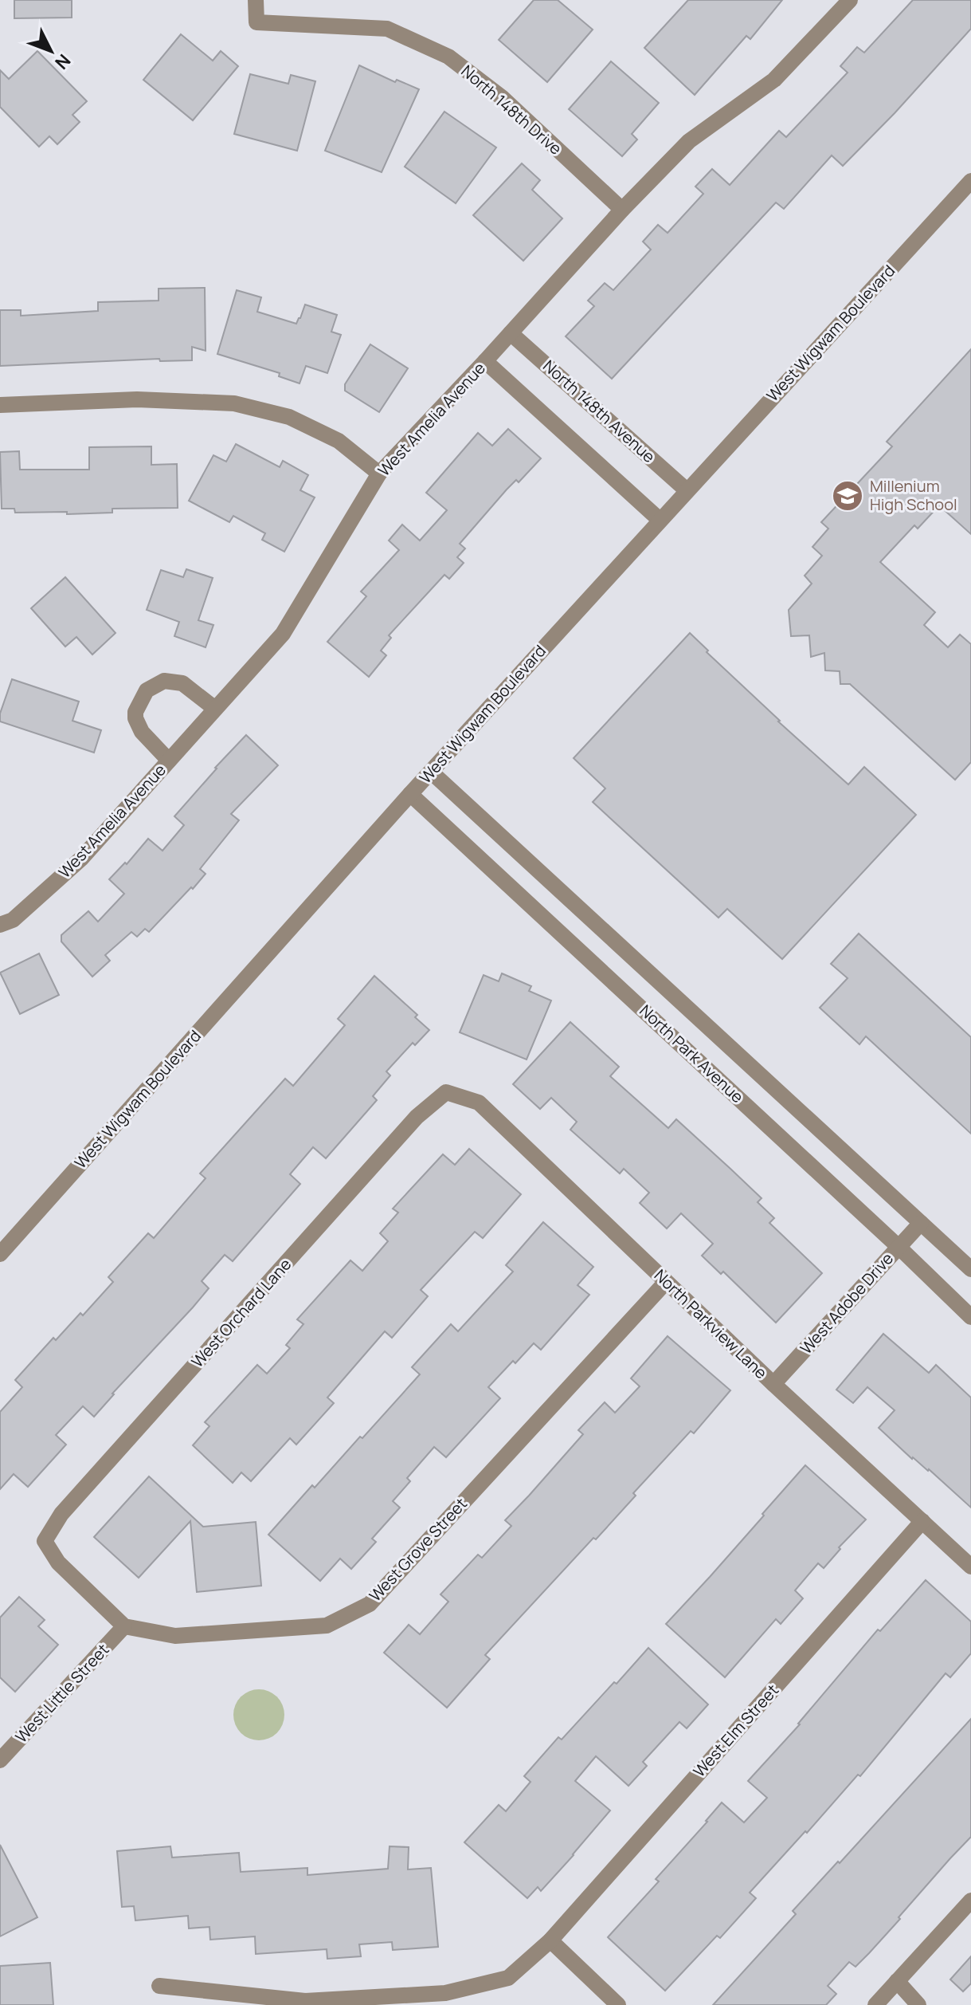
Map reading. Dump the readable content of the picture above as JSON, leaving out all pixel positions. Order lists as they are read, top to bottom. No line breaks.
{"streets":{"street":["North 148th Drive","West Wigwam Boulevard","North 148th Avenue","West Amelia Avenue","North Park Avenue","West Adobe Drive","West Orchard Lane","North Parkview Lane","West Grove Street","West Little Street","West Elm Street"]},"crossings":[["North 148th Drive","West Amelia Avenue"],["West Wigwam Boulevard","North 148th Avenue"],["West Wigwam Boulevard","North Park Avenue"],["North 148th Avenue","West Amelia Avenue"],["North Park Avenue","West Adobe Drive"],["West Adobe Drive","North Parkview Lane"],["West Orchard Lane","North Parkview Lane"],["West Orchard Lane","West Grove Street"],["West Orchard Lane","West Little Street"],["North Parkview Lane","West Grove Street"],["North Parkview Lane","West Elm Street"],["West Grove Street","West Little Street"]],"places":{"school or university":["Millenium High School"]},"north":"bottom right"}
